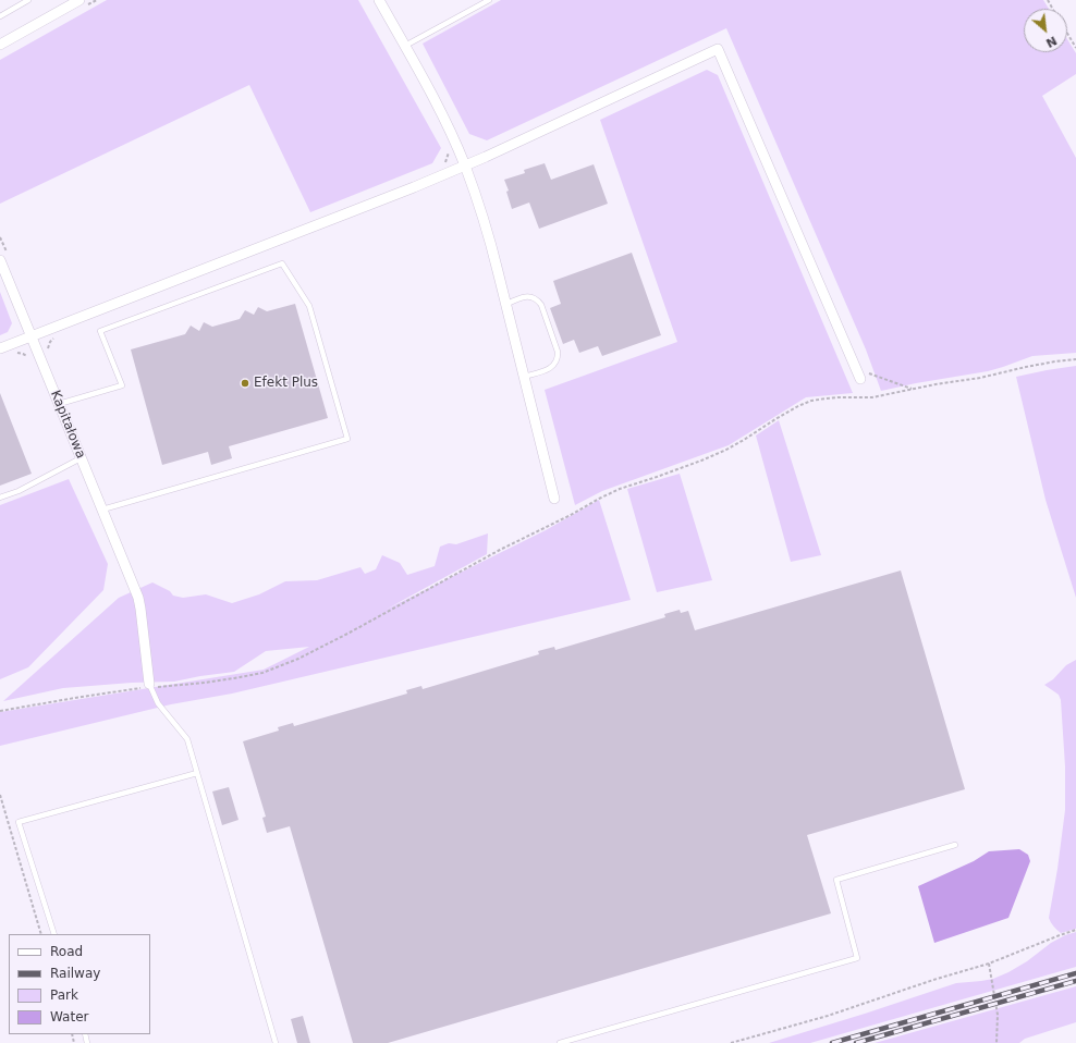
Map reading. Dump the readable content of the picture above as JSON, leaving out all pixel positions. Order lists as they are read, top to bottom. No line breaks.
{"streets":{"street":["Kapitałowa"]},"places":["Efekt Plus"],"legend":["Road","Railway","Park","Water"],"north":"bottom right"}
